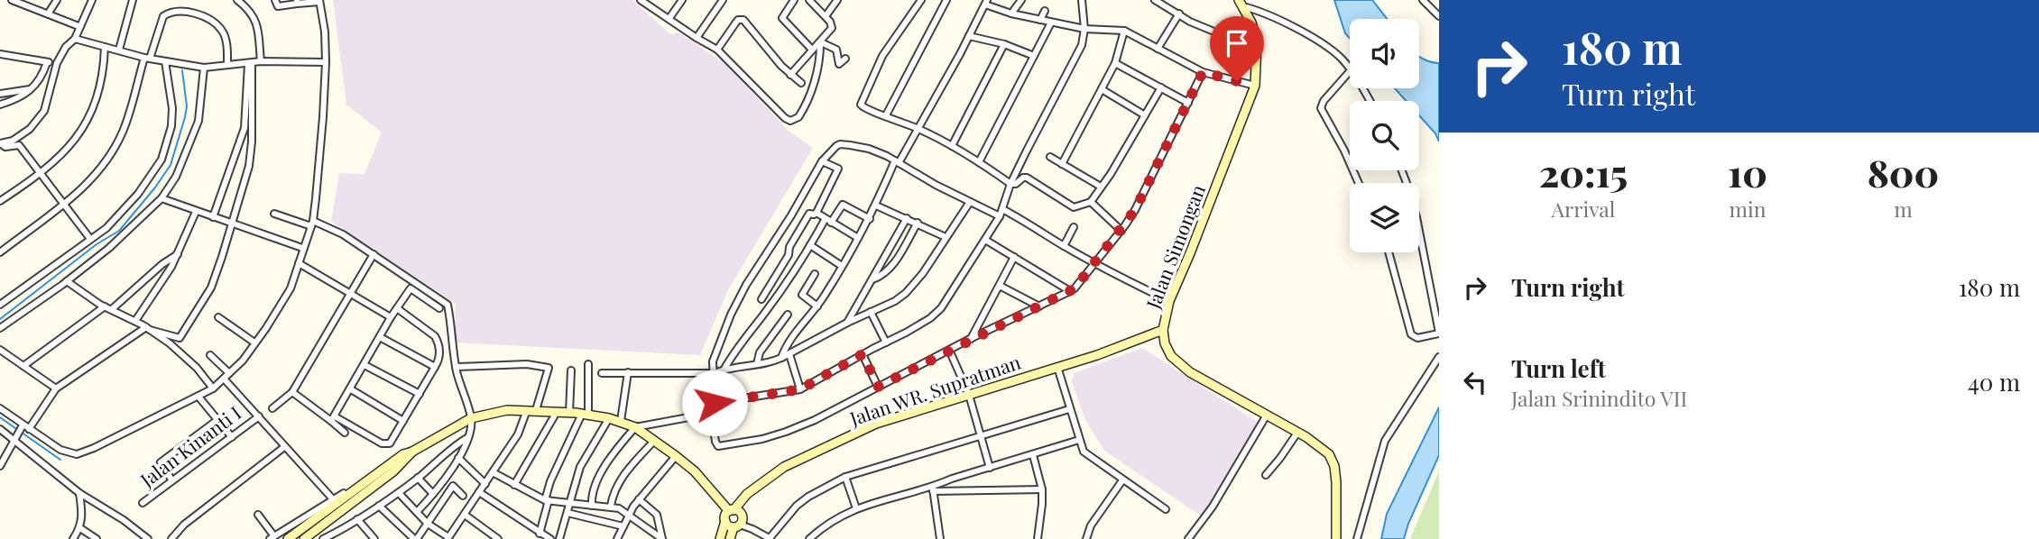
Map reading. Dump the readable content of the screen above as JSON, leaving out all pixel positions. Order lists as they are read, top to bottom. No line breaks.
{"streets":{"main road":["Jalan Simongan","Jalan WR. Supratman"],"street":["Jalan Kinanti I"]},"crossings":[["Jalan Simongan","Jalan WR. Supratman"]],"page":{"turn":["180 m","Turn right"],"eta":["20:15","Arrival","10","min","800","m"],"list":[{"name":"Turn right","value":"180 m"},{"name":"Turn left","note":"Jalan Srinindito VII","value":"40 m"}]}}
